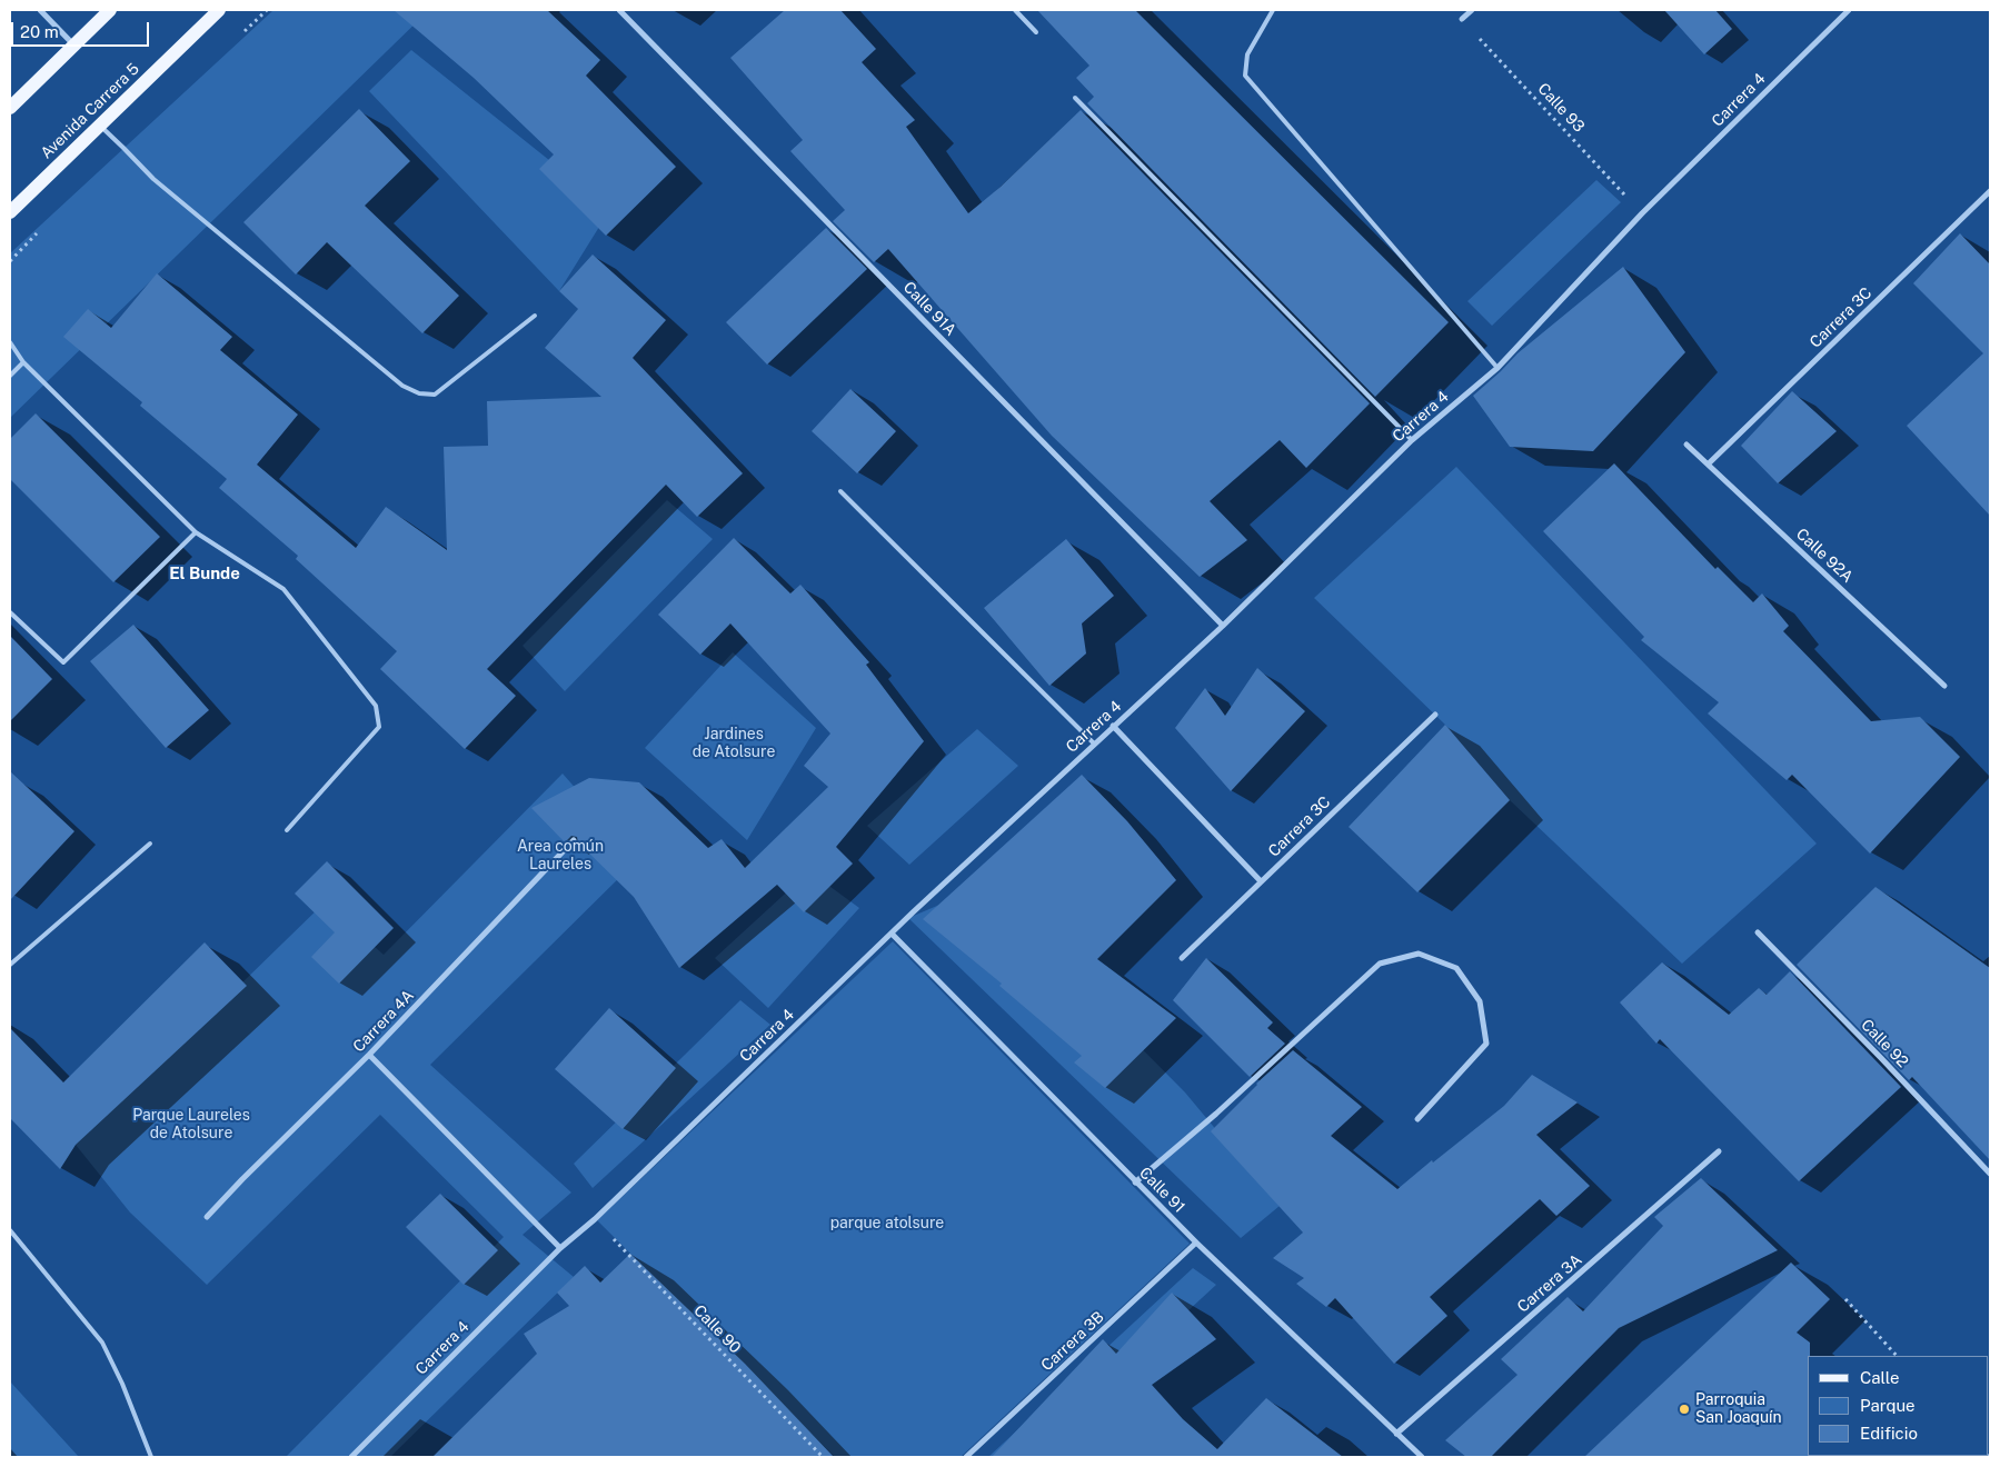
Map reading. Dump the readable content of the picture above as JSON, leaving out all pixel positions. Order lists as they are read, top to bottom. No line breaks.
{"streets":{"main road":["Avenida Carrera 5"],"street":["Carrera 4","Calle 91A","Carrera 3C","Calle 92A","Carrera 4A","Calle 92","Calle 91","Carrera 3A","Carrera 3B"],"path":["Calle 93","Calle 90"]},"crossings":[["Carrera 4","Calle 93"],["Carrera 4","Calle 91A"],["Carrera 4","Calle 91"],["Carrera 4","Calle 90"],["Carrera 3C","Calle 92A"],["Calle 91","Carrera 3A"],["Calle 91","Carrera 3B"]],"districts":["El Bunde"],"parks":["Jardines de Atolsure","Area común Laureles","Parque Laureles de Atolsure","parque atolsure"],"places":["Parroquia San Joaquín"],"legend":["Calle","Parque","Edificio"],"scale_bar":"20 m"}
